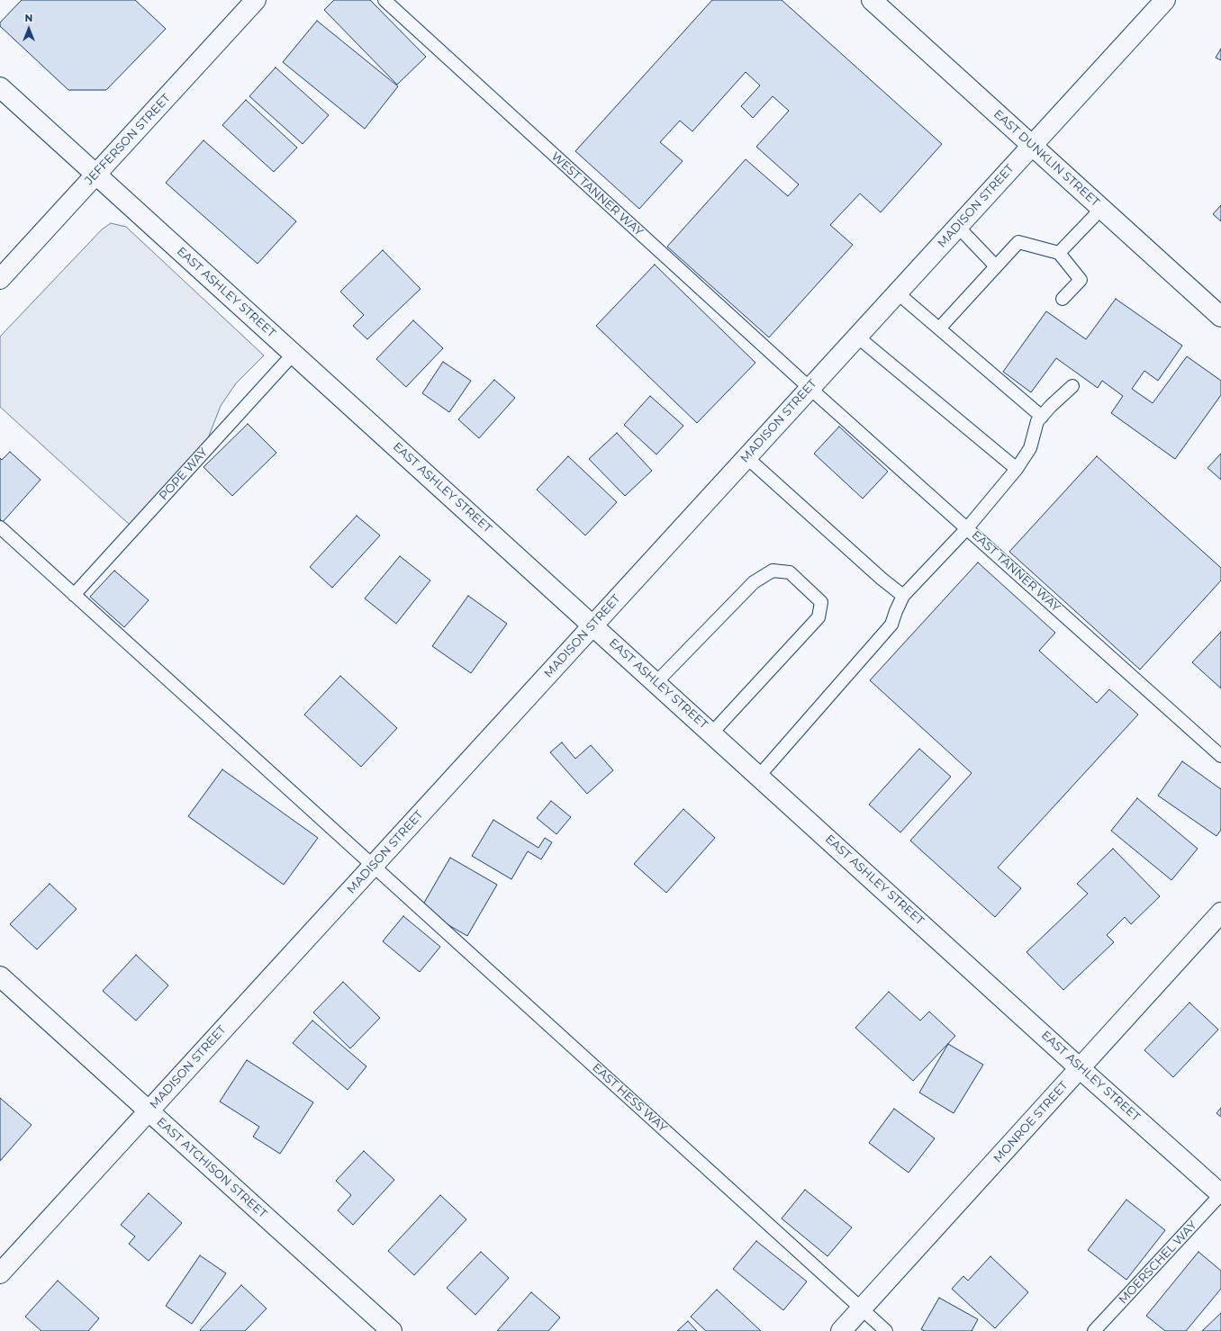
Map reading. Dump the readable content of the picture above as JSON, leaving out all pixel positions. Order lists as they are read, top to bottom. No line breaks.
{"streets":{"street":["JEFFERSON STREET","EAST DUNKLIN STREET","MADISON STREET","EAST ASHLEY STREET","MONROE STREET","EAST ATCHISON STREET"],"lane":["WEST TANNER WAY","POPE WAY","EAST TANNER WAY","EAST HESS WAY","MOERSCHEL WAY"]},"crossings":[["JEFFERSON STREET","EAST ASHLEY STREET"],["EAST DUNKLIN STREET","MADISON STREET"],["WEST TANNER WAY","MADISON STREET"],["WEST TANNER WAY","EAST TANNER WAY"],["MADISON STREET","EAST ASHLEY STREET"],["MADISON STREET","EAST TANNER WAY"],["MADISON STREET","EAST HESS WAY"],["MADISON STREET","EAST ATCHISON STREET"],["EAST ASHLEY STREET","POPE WAY"],["EAST ASHLEY STREET","MONROE STREET"],["EAST ASHLEY STREET","MOERSCHEL WAY"],["POPE WAY","EAST HESS WAY"],["EAST HESS WAY","MONROE STREET"]],"north":"top"}
